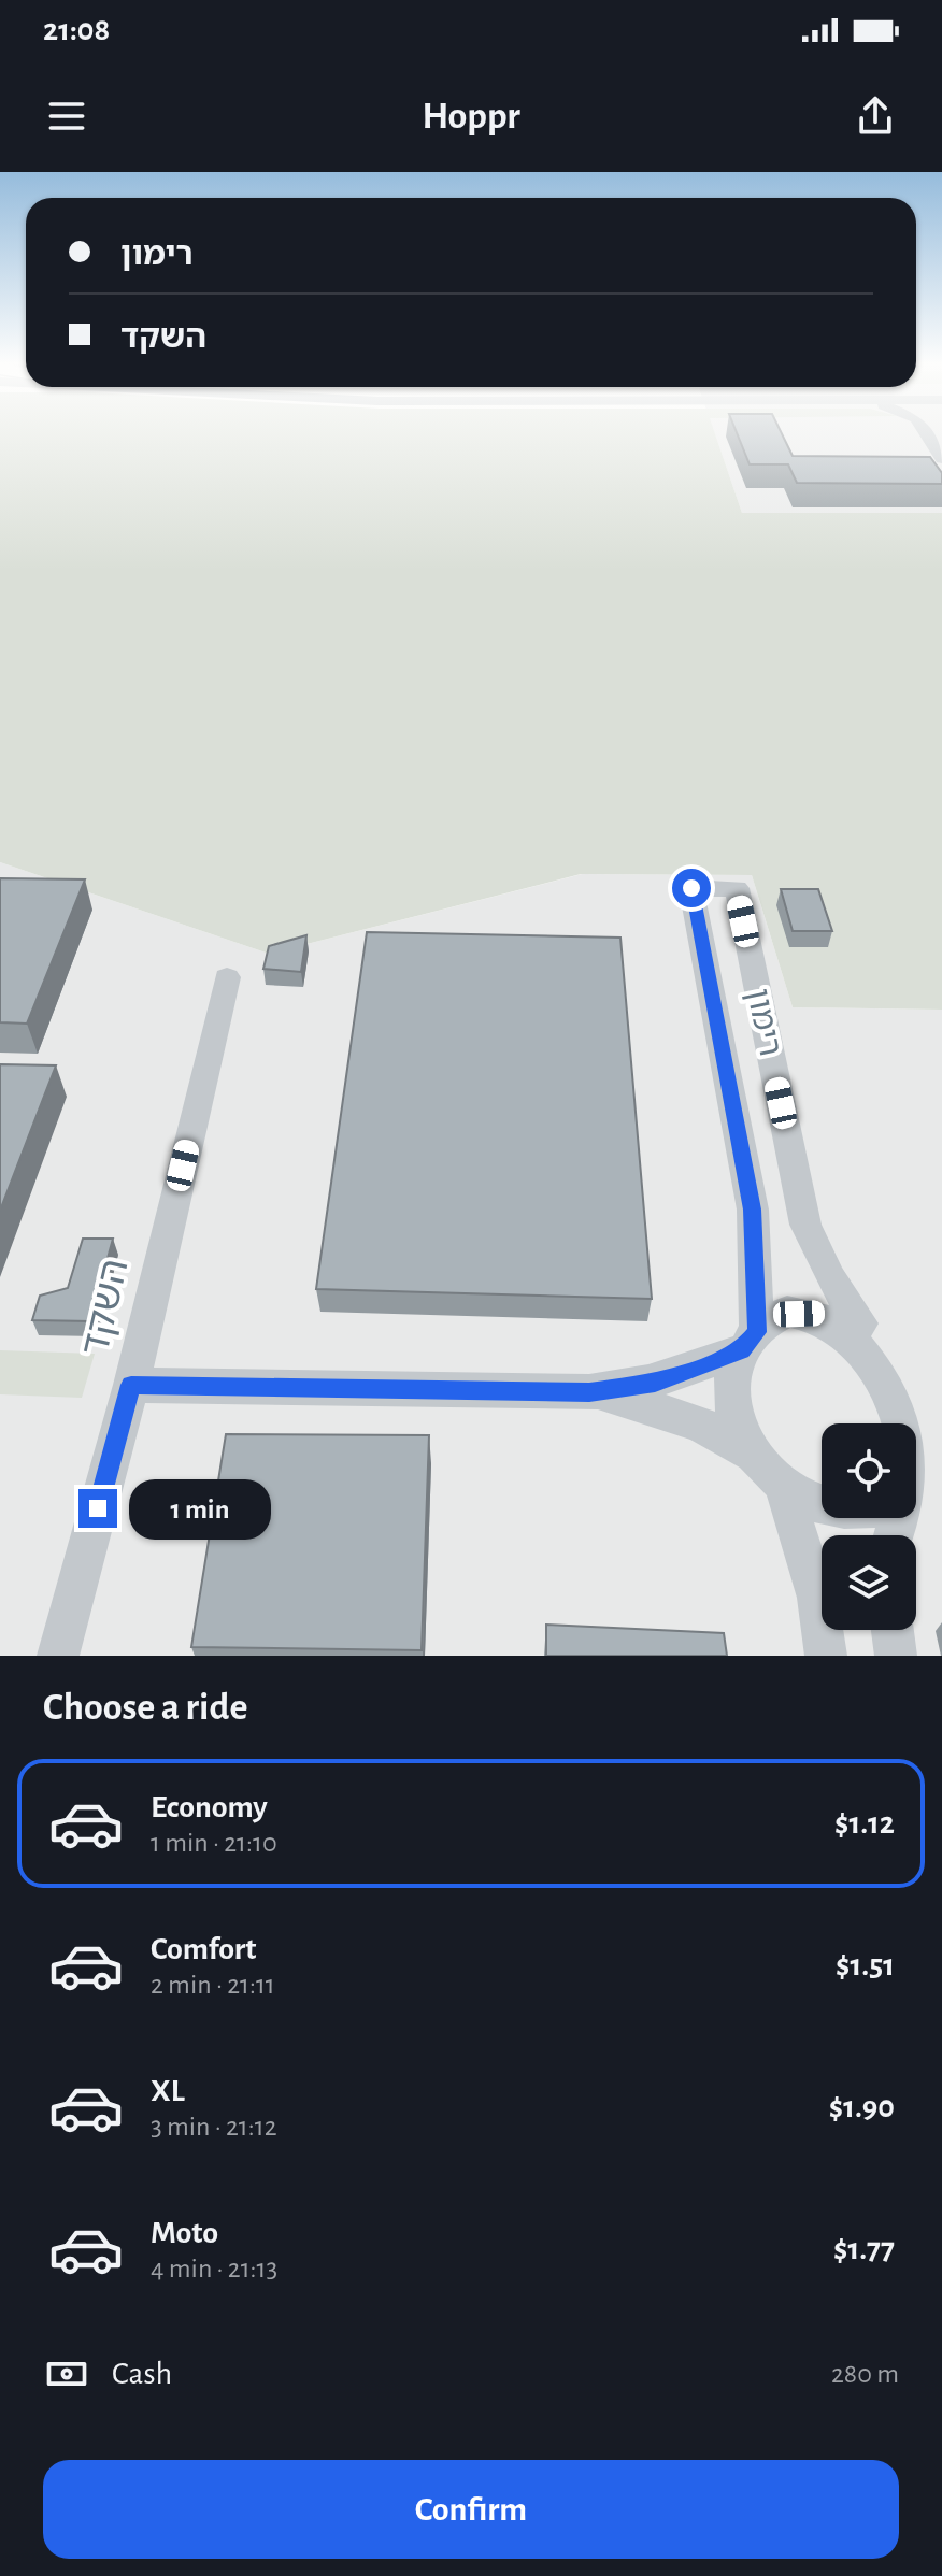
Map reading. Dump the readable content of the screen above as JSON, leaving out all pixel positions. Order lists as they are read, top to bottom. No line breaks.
{"streets":{"street":["רימון","השקד"]},"page":{"status":"21:08","header":"Hoppr","banner":["רימון","השקד"],"bubble":"1 min","heading":"Choose a ride","list":[{"name":"Economy","note":"1 min · 21:10","value":"$1.12"},{"name":"Comfort","note":"2 min · 21:11","value":"$1.51"},{"name":"XL","note":"3 min · 21:12","value":"$1.90"},{"name":"Moto","note":"4 min · 21:13","value":"$1.77"}],"pay":["Cash","280 m"],"buttons":"Confirm"}}
